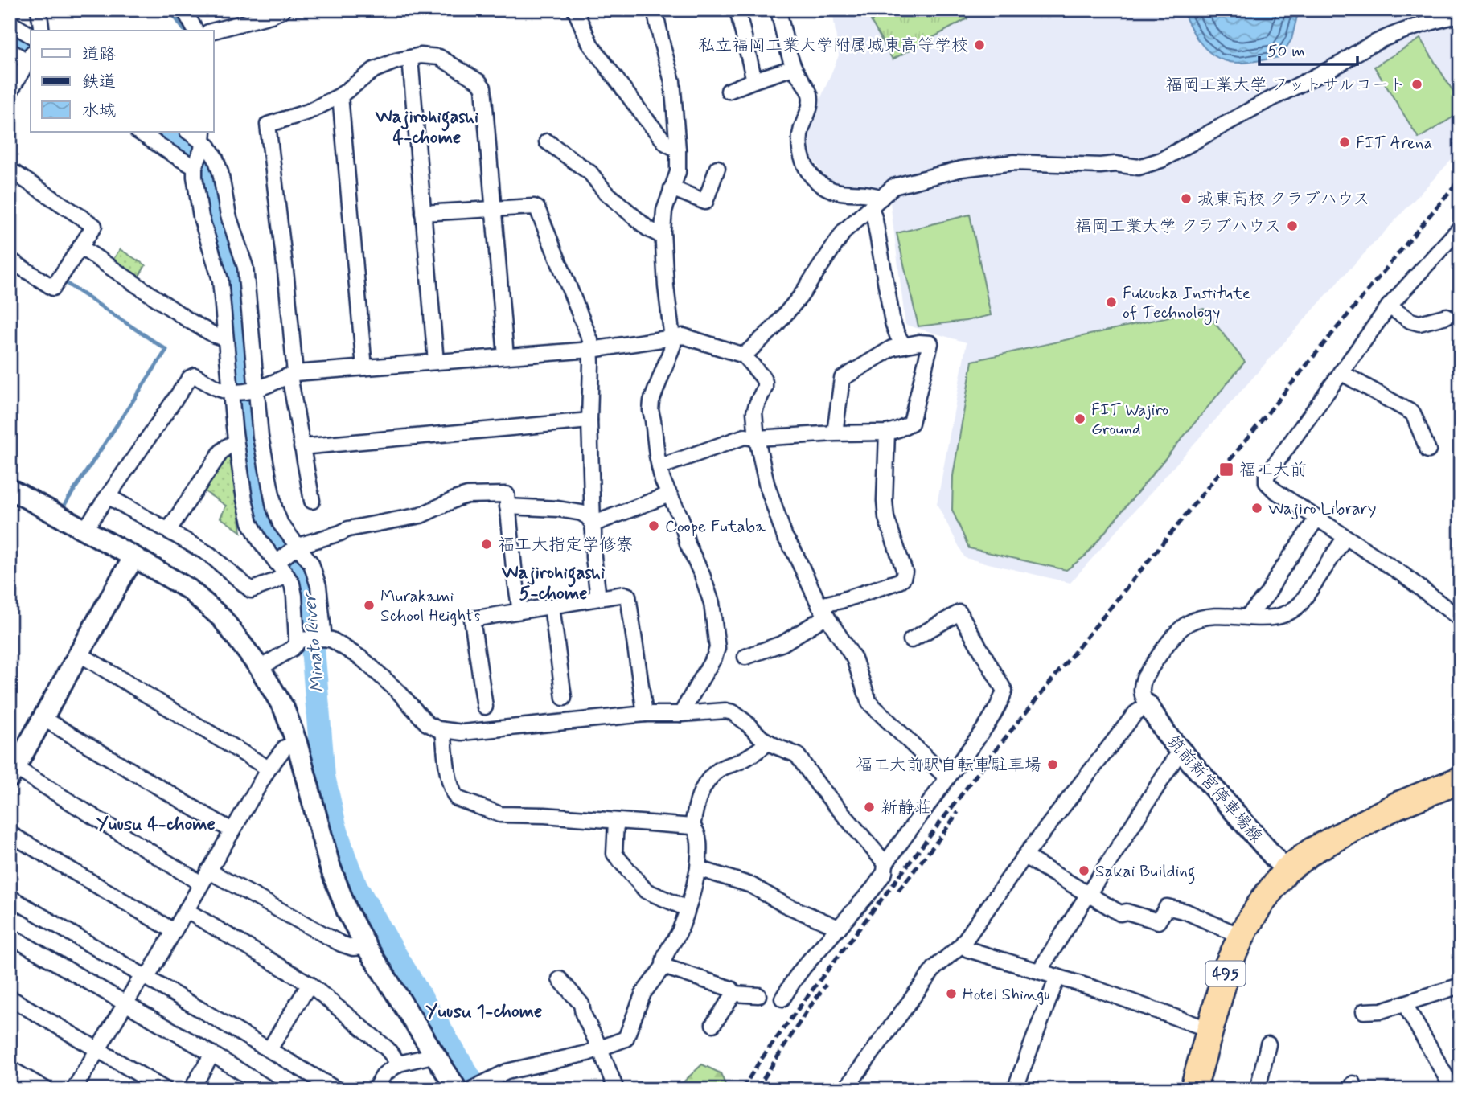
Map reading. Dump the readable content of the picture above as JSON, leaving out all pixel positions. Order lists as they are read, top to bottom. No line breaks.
{"streets":{"highway":["495"],"street":["筑前新宮停車場線"]},"crossings":[["筑前新宮停車場線","495"]],"districts":["Wajirohigashi 4-chome","Wajirohigashi 5-chome","Yuusu 4-chome","Yuusu 1-chome"],"water":["Minato River"],"places":{"other":["私立福岡工業大学附属城東高等学校","福岡工業大学 フットサルコート","FIT Arena","城東高校 クラブハウス","福岡工業大学 クラブハウス","Fukuoka Institute of Technology","FIT Wajiro Ground","Wajiro Library","Coope Futaba","福工大指定学修寮","Murakami School Heights","福工大前駅自転車駐車場","新静荘","Sakai Building","Hotel Shingu"],"transit":["福工大前"]},"legend":["道路","鉄道","水域"],"scale_bar":"50 m"}
